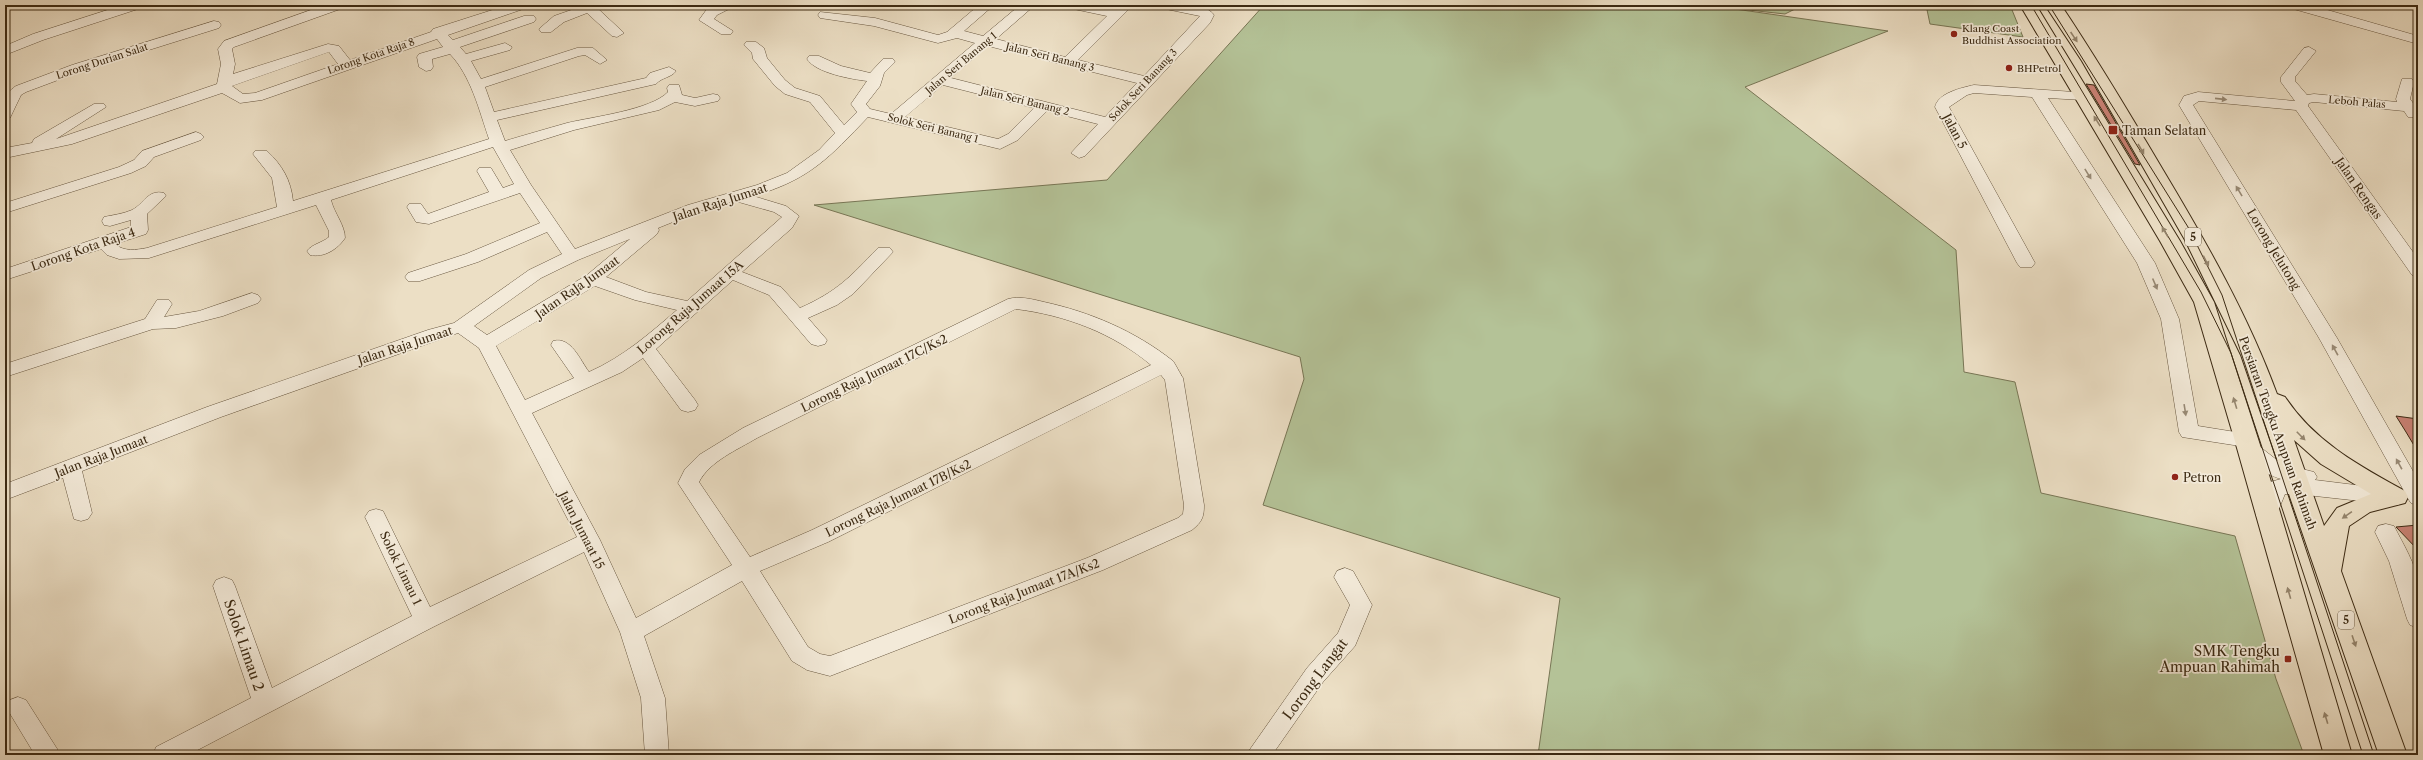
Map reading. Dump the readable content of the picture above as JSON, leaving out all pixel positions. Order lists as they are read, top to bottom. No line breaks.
{"streets":{"highway":["5","Persiaran Tengku Ampuan Rahimah"],"street":["Lorong Kota Raja 8","Jalan Seri Banang 3","Lorong Durian Salat","Jalan Seri Banang 1","Solok Seri Banang 3","Jalan Seri Banang 2","Leboh Palas","Solok Seri Banang 1","Jalan 5","Jalan Rengas","Jalan Raja Jumaat","Lorong Kota Raja 4","Lorong Jelutong","Jalan RaJa Jumaat","Lorong Raja Jumaat 15A","Lorong Raja Jumaat 17C/Ks2","Lorong Raja Jumaat 17B/Ks2","Jalan Jumaat 15","Solok Limau 1","Lorong Raja Jumaat 17A/Ks2","Solok Limau 2","Lorong Langat"]},"crossings":[["Jalan Seri Banang 3","Jalan Seri Banang 1"],["Jalan Seri Banang 3","Solok Seri Banang 3"],["Jalan Seri Banang 1","Jalan Seri Banang 2"],["Jalan Seri Banang 1","Solok Seri Banang 1"],["Solok Seri Banang 3","Jalan Seri Banang 2"],["Jalan Seri Banang 2","Solok Seri Banang 1"],["Leboh Palas","Jalan Rengas"],["Leboh Palas","Lorong Jelutong"],["Solok Seri Banang 1","Jalan Raja Jumaat"],["Jalan 5","5"],["Jalan Rengas","Lorong Jelutong"],["Jalan Raja Jumaat","Jalan RaJa Jumaat"],["Jalan Raja Jumaat","Lorong Raja Jumaat 15A"],["Jalan Raja Jumaat","Jalan Jumaat 15"],["Jalan RaJa Jumaat","Jalan Jumaat 15"],["Lorong Raja Jumaat 15A","Jalan Jumaat 15"],["Lorong Raja Jumaat 17C/Ks2","Lorong Raja Jumaat 17B/Ks2"],["Lorong Raja Jumaat 17C/Ks2","Lorong Raja Jumaat 17A/Ks2"],["Lorong Raja Jumaat 17B/Ks2","Jalan Jumaat 15"],["Lorong Raja Jumaat 17B/Ks2","Lorong Raja Jumaat 17A/Ks2"]],"places":{"other":["Klang Coast Buddhist Association","BHPetrol","Petron"],"transit":["Taman Selatan","SMK Tengku Ampuan Rahimah"]}}
